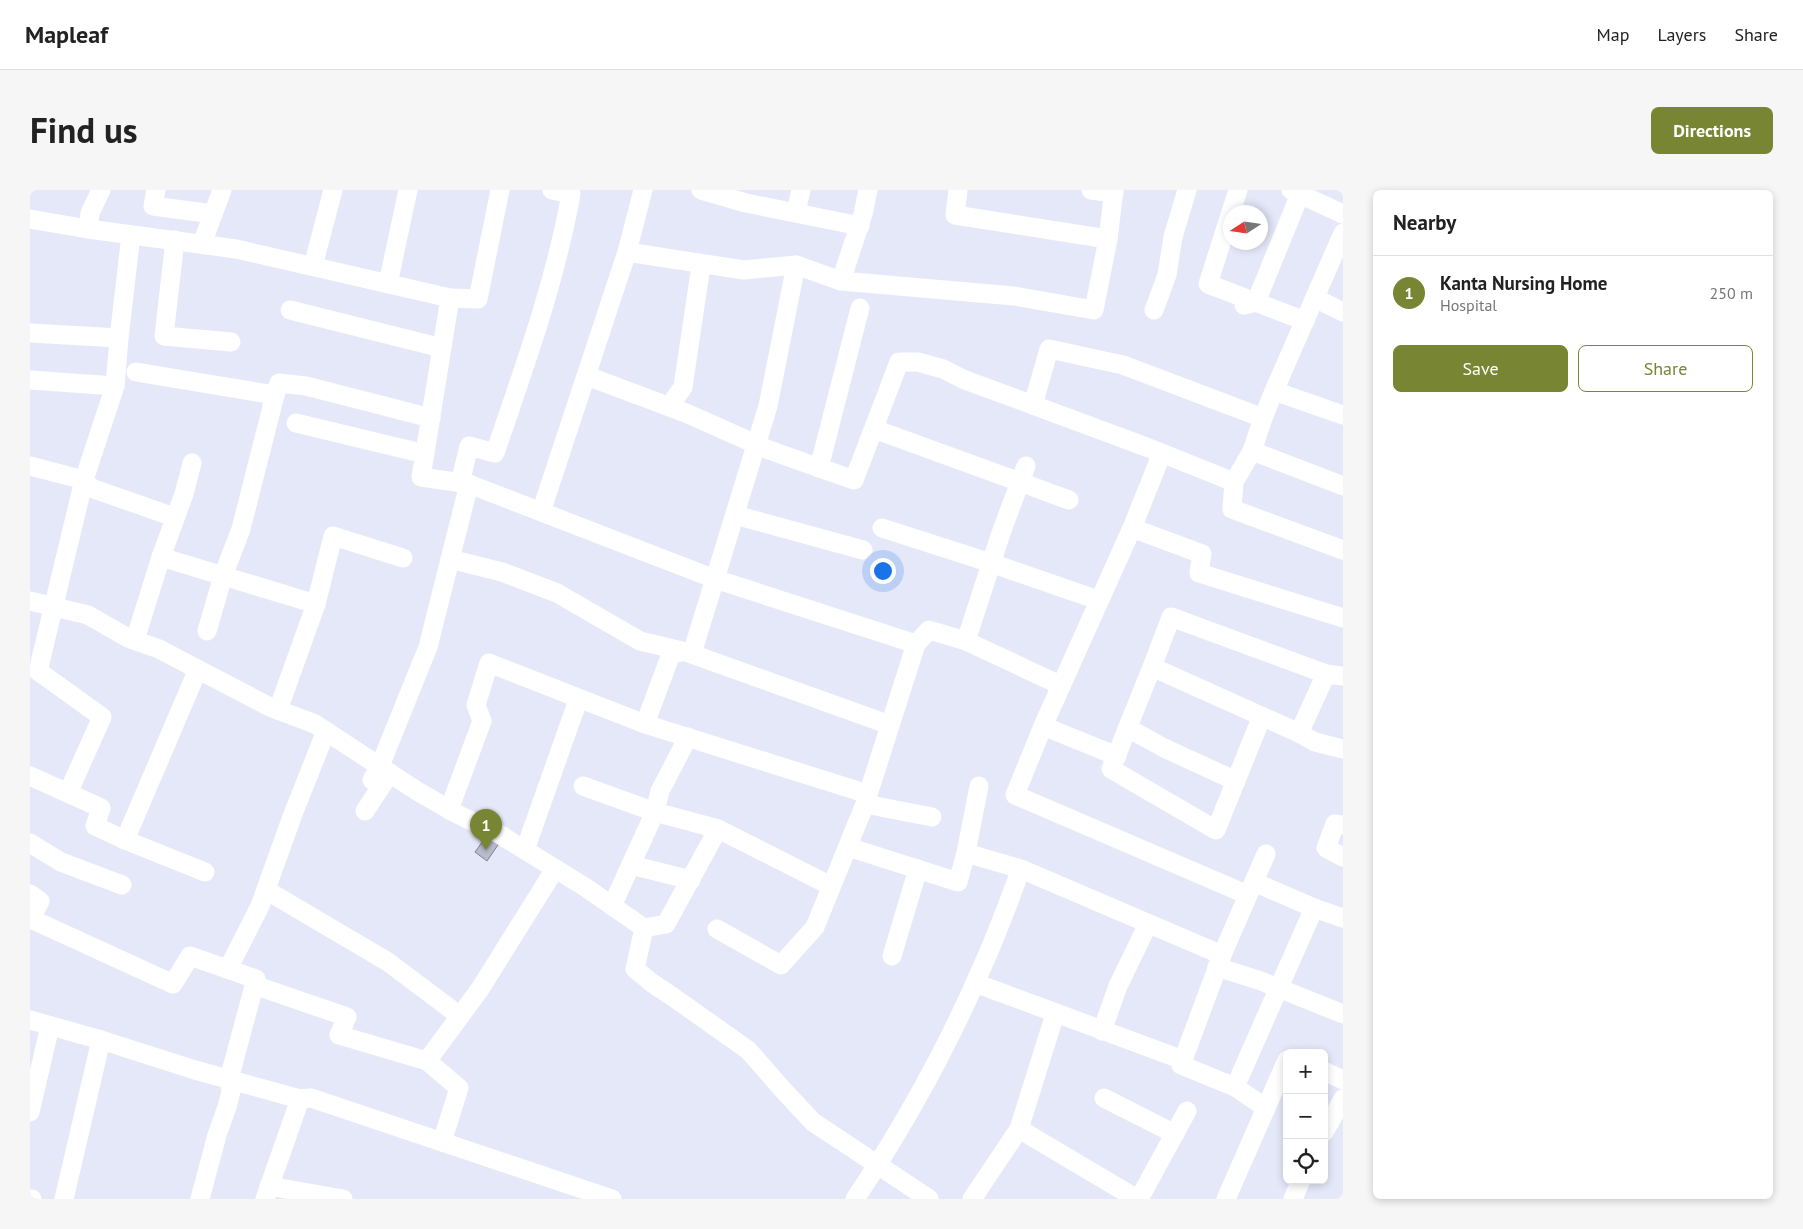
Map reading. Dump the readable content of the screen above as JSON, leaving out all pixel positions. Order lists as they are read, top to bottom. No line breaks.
{"north":"left","page":{"header":"Mapleaf","nav":["Map","Layers","Share"],"title":"Find us","buttons":["Directions",["Save","Share"]],"heading":"Nearby","list":[{"mark":"1","name":"Kanta Nursing Home","note":"Hospital","value":"250 m"}],"pins":"1","map_buttons":["+","−"]}}
